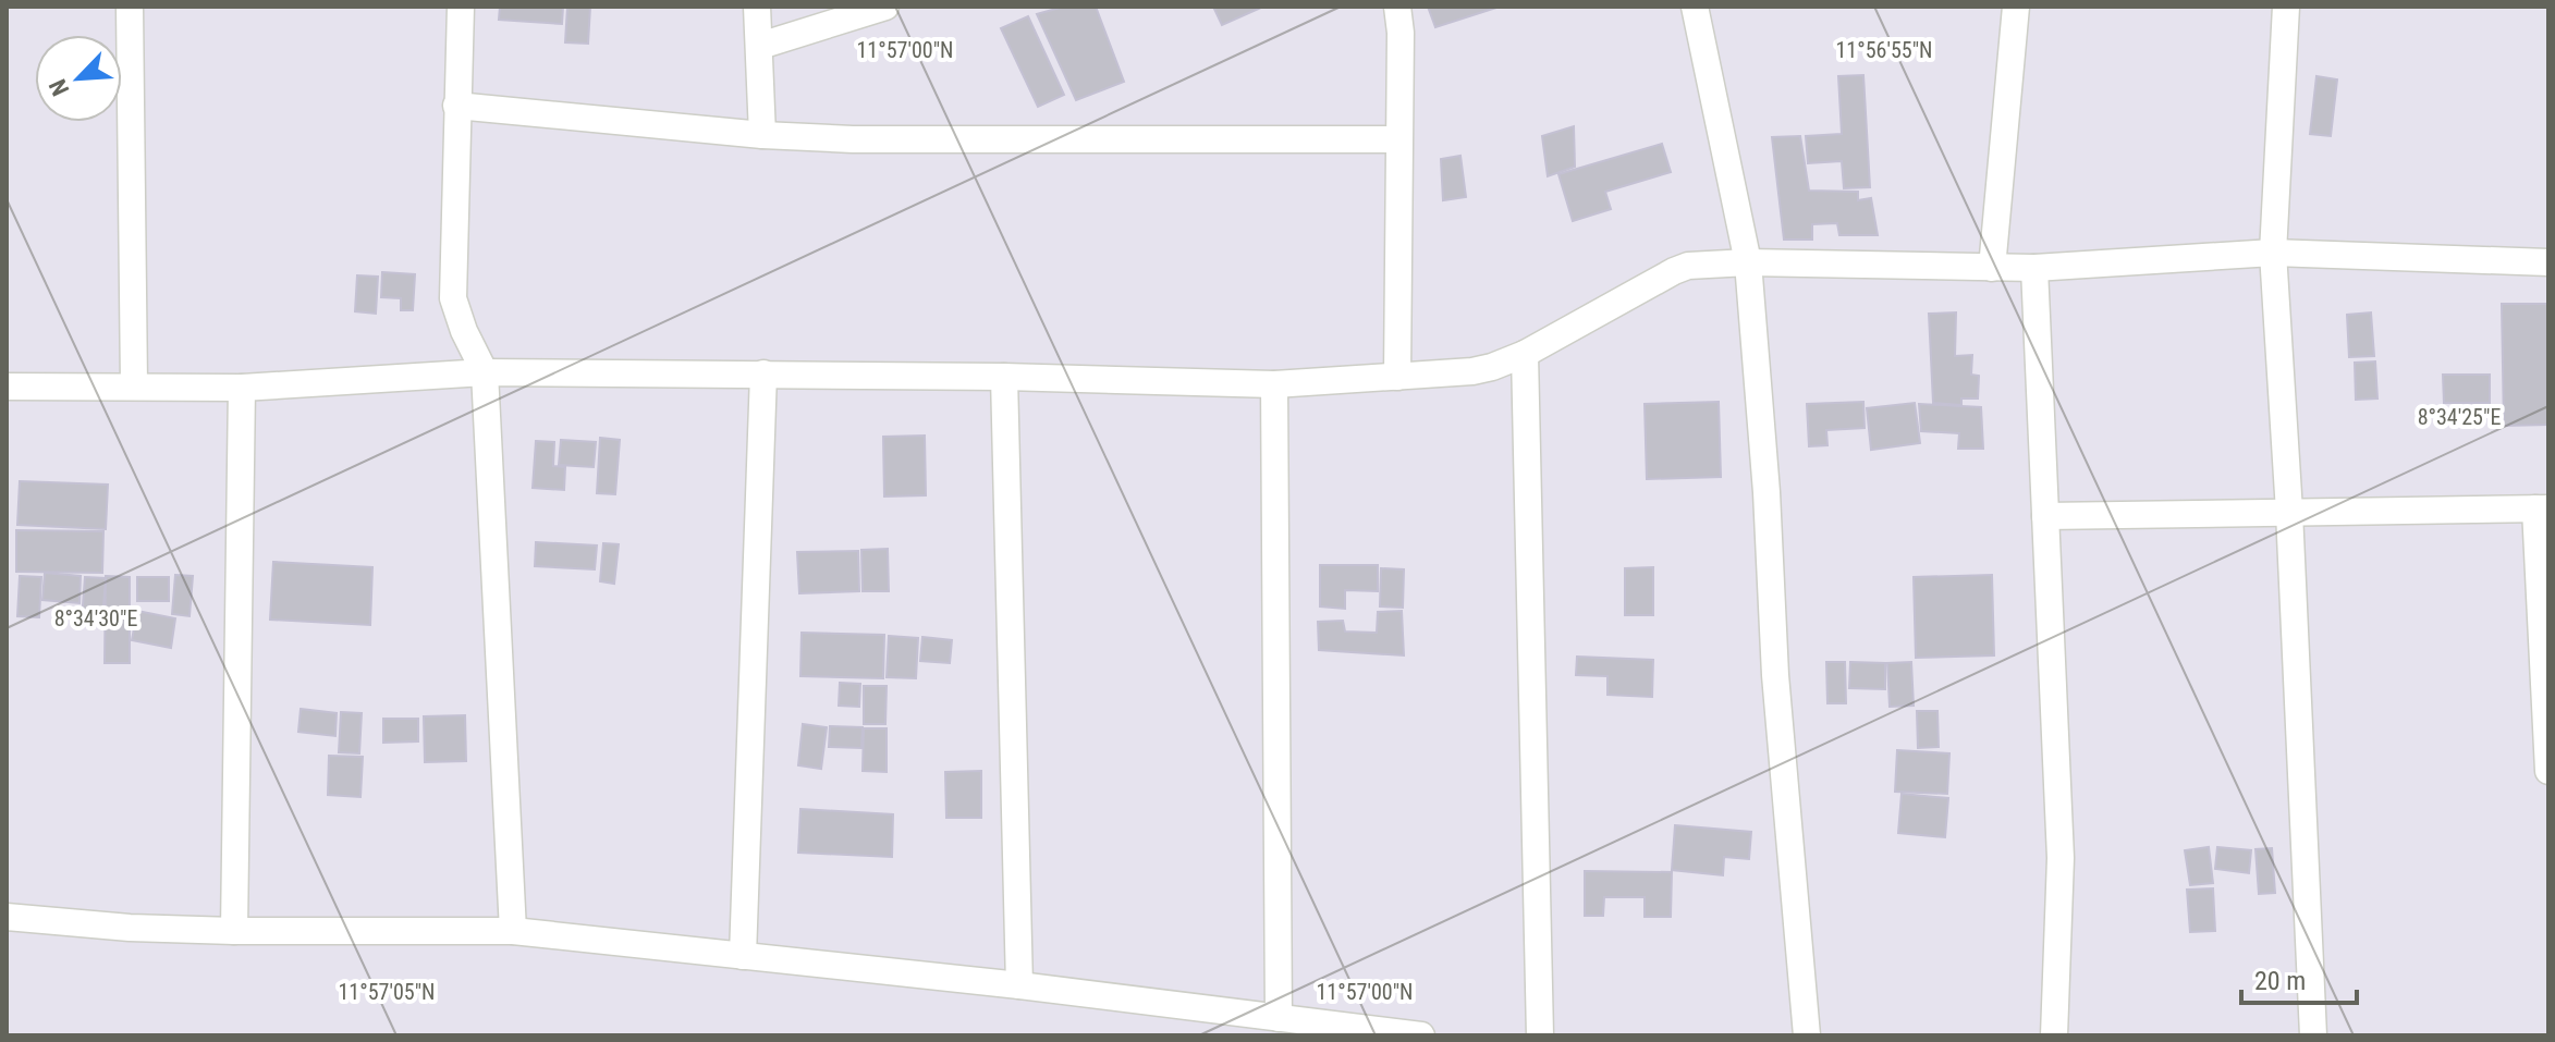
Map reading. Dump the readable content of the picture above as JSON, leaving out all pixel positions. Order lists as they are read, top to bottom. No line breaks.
{"scale_bar":"20 m","north":"bottom left","coordinates":["11°57'00\"N","11°56'55\"N","8°34'25\"E","8°34'30\"E","11°57'05\"N"]}
